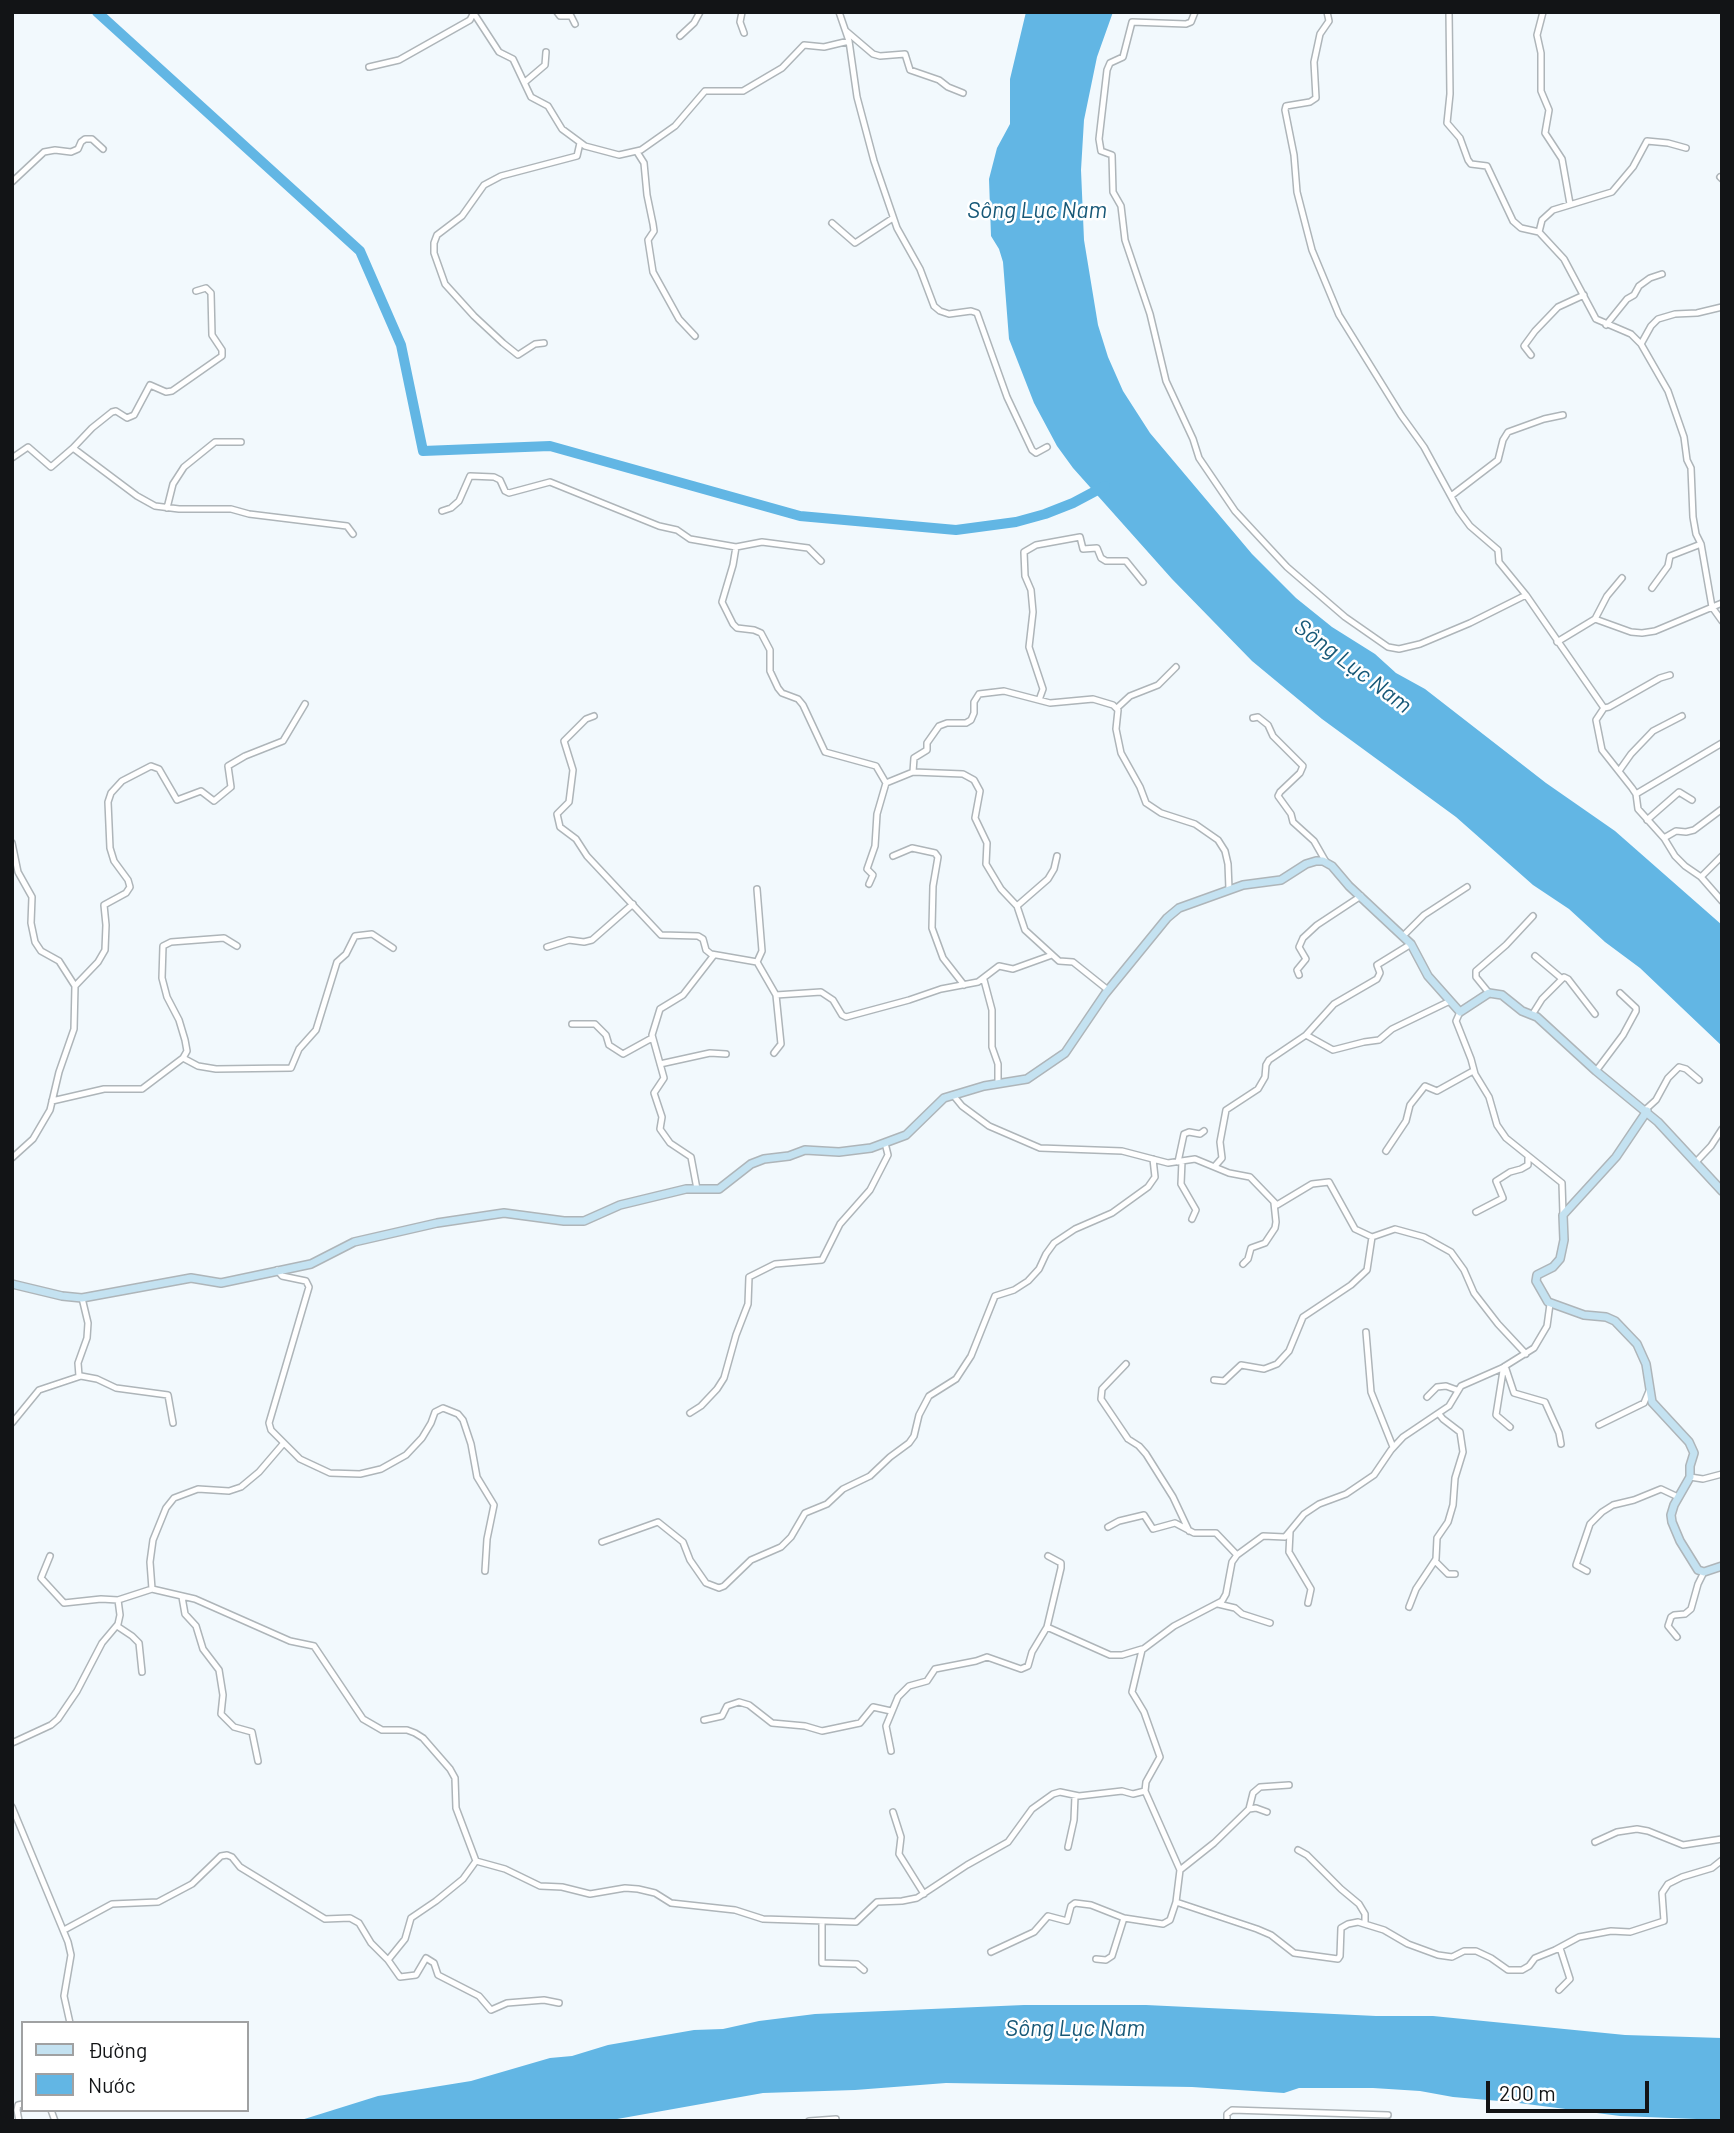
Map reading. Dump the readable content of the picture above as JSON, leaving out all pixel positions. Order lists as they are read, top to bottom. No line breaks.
{"water":["Sông Lục Nam"],"legend":["Đường","Nước"],"scale_bar":"200 m"}
